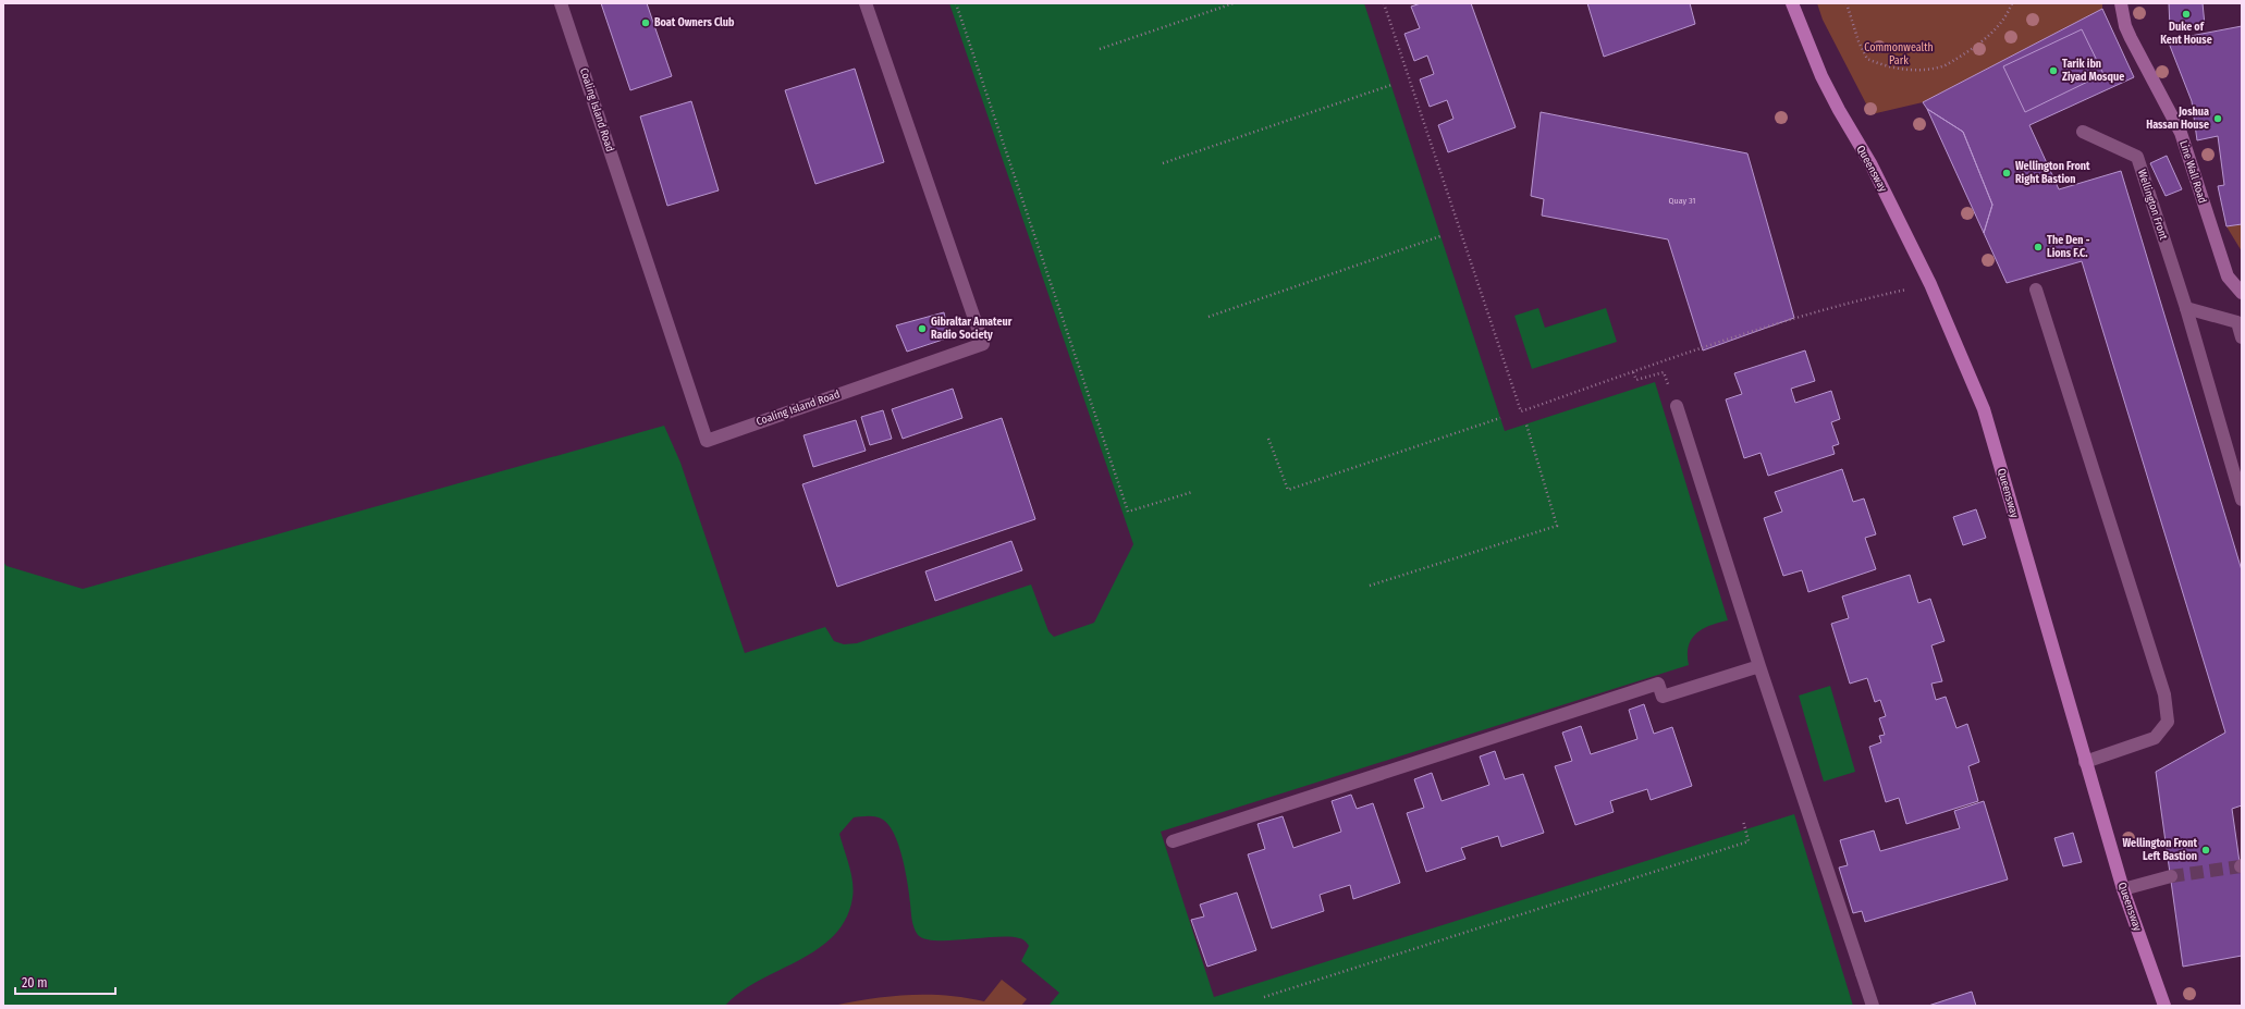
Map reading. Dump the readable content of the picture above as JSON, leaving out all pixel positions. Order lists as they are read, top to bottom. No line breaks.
{"streets":{"main road":["Queensway"],"street":["Coaling Island Road","Line Wall Road","Wellington Front"]},"parks":["Commonwealth Park"],"places":["Duke of Kent House","Boat Owners Club","Tarik ibn Ziyad Mosque","Joshua Hassan House","Wellington Front Right Bastion","The Den - Lions F.C.","Gibraltar Amateur Radio Society","Wellington Front Left Bastion"],"house_numbers":["Quay 31"],"scale_bar":"20 m"}
